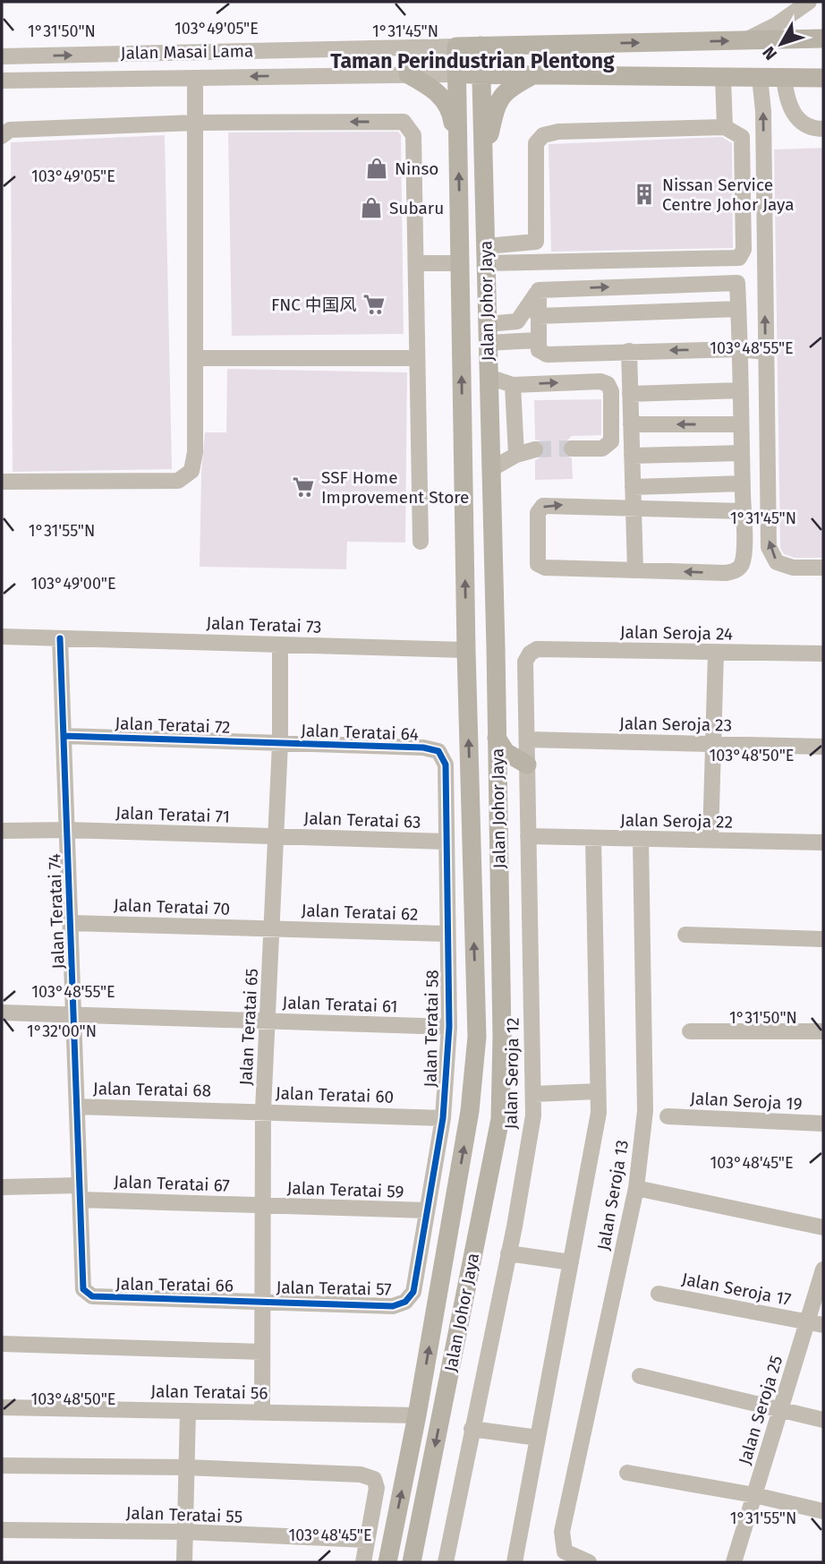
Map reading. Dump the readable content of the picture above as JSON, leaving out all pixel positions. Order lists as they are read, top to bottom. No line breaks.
{"streets":{"main road":["Jalan Masai Lama","Jalan Johor Jaya"],"street":["Jalan Teratai 73","Jalan Seroja 24","Jalan Seroja 23","Jalan Teratai 72","Jalan Teratai 64","Jalan Teratai 71","Jalan Teratai 63","Jalan Seroja 22","Jalan Teratai 70","Jalan Teratai 74","Jalan Teratai 62","Jalan Teratai 61","Jalan Teratai 65","Jalan Teratai 58","Jalan Seroja 12","Jalan Teratai 68","Jalan Teratai 60","Jalan Seroja 19","Jalan Teratai 67","Jalan Teratai 59","Jalan Seroja 13","Jalan Teratai 66","Jalan Teratai 57","Jalan Seroja 17","Jalan Teratai 56","Jalan Seroja 25","Jalan Teratai 55"]},"crossings":[["Jalan Masai Lama","Jalan Johor Jaya"],["Jalan Johor Jaya","Jalan Teratai 73"],["Jalan Johor Jaya","Jalan Teratai 56"],["Jalan Teratai 73","Jalan Teratai 74"],["Jalan Teratai 73","Jalan Teratai 65"],["Jalan Seroja 24","Jalan Seroja 12"],["Jalan Seroja 23","Jalan Seroja 12"],["Jalan Teratai 72","Jalan Teratai 64"],["Jalan Teratai 72","Jalan Teratai 74"],["Jalan Teratai 72","Jalan Teratai 65"],["Jalan Teratai 64","Jalan Teratai 65"],["Jalan Teratai 64","Jalan Teratai 58"],["Jalan Teratai 71","Jalan Teratai 63"],["Jalan Teratai 71","Jalan Teratai 74"],["Jalan Teratai 71","Jalan Teratai 65"],["Jalan Teratai 63","Jalan Teratai 65"],["Jalan Teratai 63","Jalan Teratai 58"],["Jalan Seroja 22","Jalan Seroja 12"],["Jalan Seroja 22","Jalan Seroja 13"],["Jalan Teratai 70","Jalan Teratai 74"],["Jalan Teratai 70","Jalan Teratai 62"],["Jalan Teratai 70","Jalan Teratai 65"],["Jalan Teratai 74","Jalan Teratai 61"],["Jalan Teratai 74","Jalan Teratai 68"],["Jalan Teratai 74","Jalan Teratai 67"],["Jalan Teratai 74","Jalan Teratai 66"],["Jalan Teratai 62","Jalan Teratai 65"],["Jalan Teratai 62","Jalan Teratai 58"],["Jalan Teratai 61","Jalan Teratai 65"],["Jalan Teratai 61","Jalan Teratai 58"],["Jalan Teratai 65","Jalan Teratai 68"],["Jalan Teratai 65","Jalan Teratai 60"],["Jalan Teratai 65","Jalan Teratai 67"],["Jalan Teratai 65","Jalan Teratai 59"],["Jalan Teratai 65","Jalan Teratai 66"],["Jalan Teratai 65","Jalan Teratai 57"],["Jalan Teratai 65","Jalan Teratai 56"],["Jalan Teratai 58","Jalan Teratai 60"],["Jalan Teratai 58","Jalan Teratai 59"],["Jalan Teratai 58","Jalan Teratai 57"],["Jalan Teratai 68","Jalan Teratai 60"],["Jalan Teratai 67","Jalan Teratai 59"],["Jalan Teratai 66","Jalan Teratai 57"],["Jalan Seroja 17","Jalan Seroja 25"]],"districts":["Taman Perindustrian Plentong"],"places":{"shop":["Ninso","Subaru"],"building":["Nissan Service Centre Johor Jaya"],"supermarket":["FNC 中国风","SSF Home Improvement Store"]},"north":"bottom left","coordinates":["103°49'05\"E","1°31'50\"N","1°31'45\"N","103°48'55\"E","1°31'55\"N","103°49'00\"E","103°48'50\"E","1°32'00\"N","103°48'45\"E"]}
